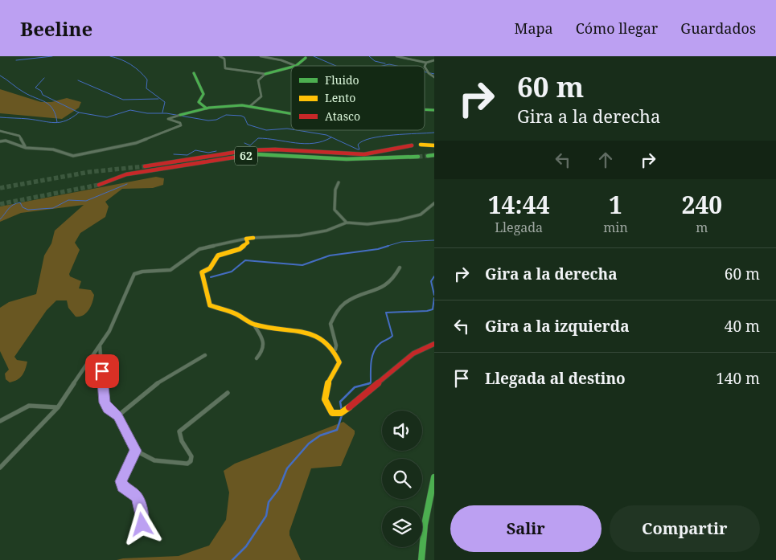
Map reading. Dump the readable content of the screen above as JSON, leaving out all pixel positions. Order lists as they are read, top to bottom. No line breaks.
{"streets":{"main road":["62"]},"legend":["Fluido","Lento","Atasco"],"page":{"header":"Beeline","nav":["Mapa","Cómo llegar","Guardados"],"turn":["60 m","Gira a la derecha"],"eta":["14:44","Llegada","1","min","240","m"],"list":[{"name":"Gira a la derecha","value":"60 m"},{"name":"Gira a la izquierda","value":"40 m"},{"name":"Llegada al destino","value":"140 m"}],"buttons":["Salir","Compartir"]}}
